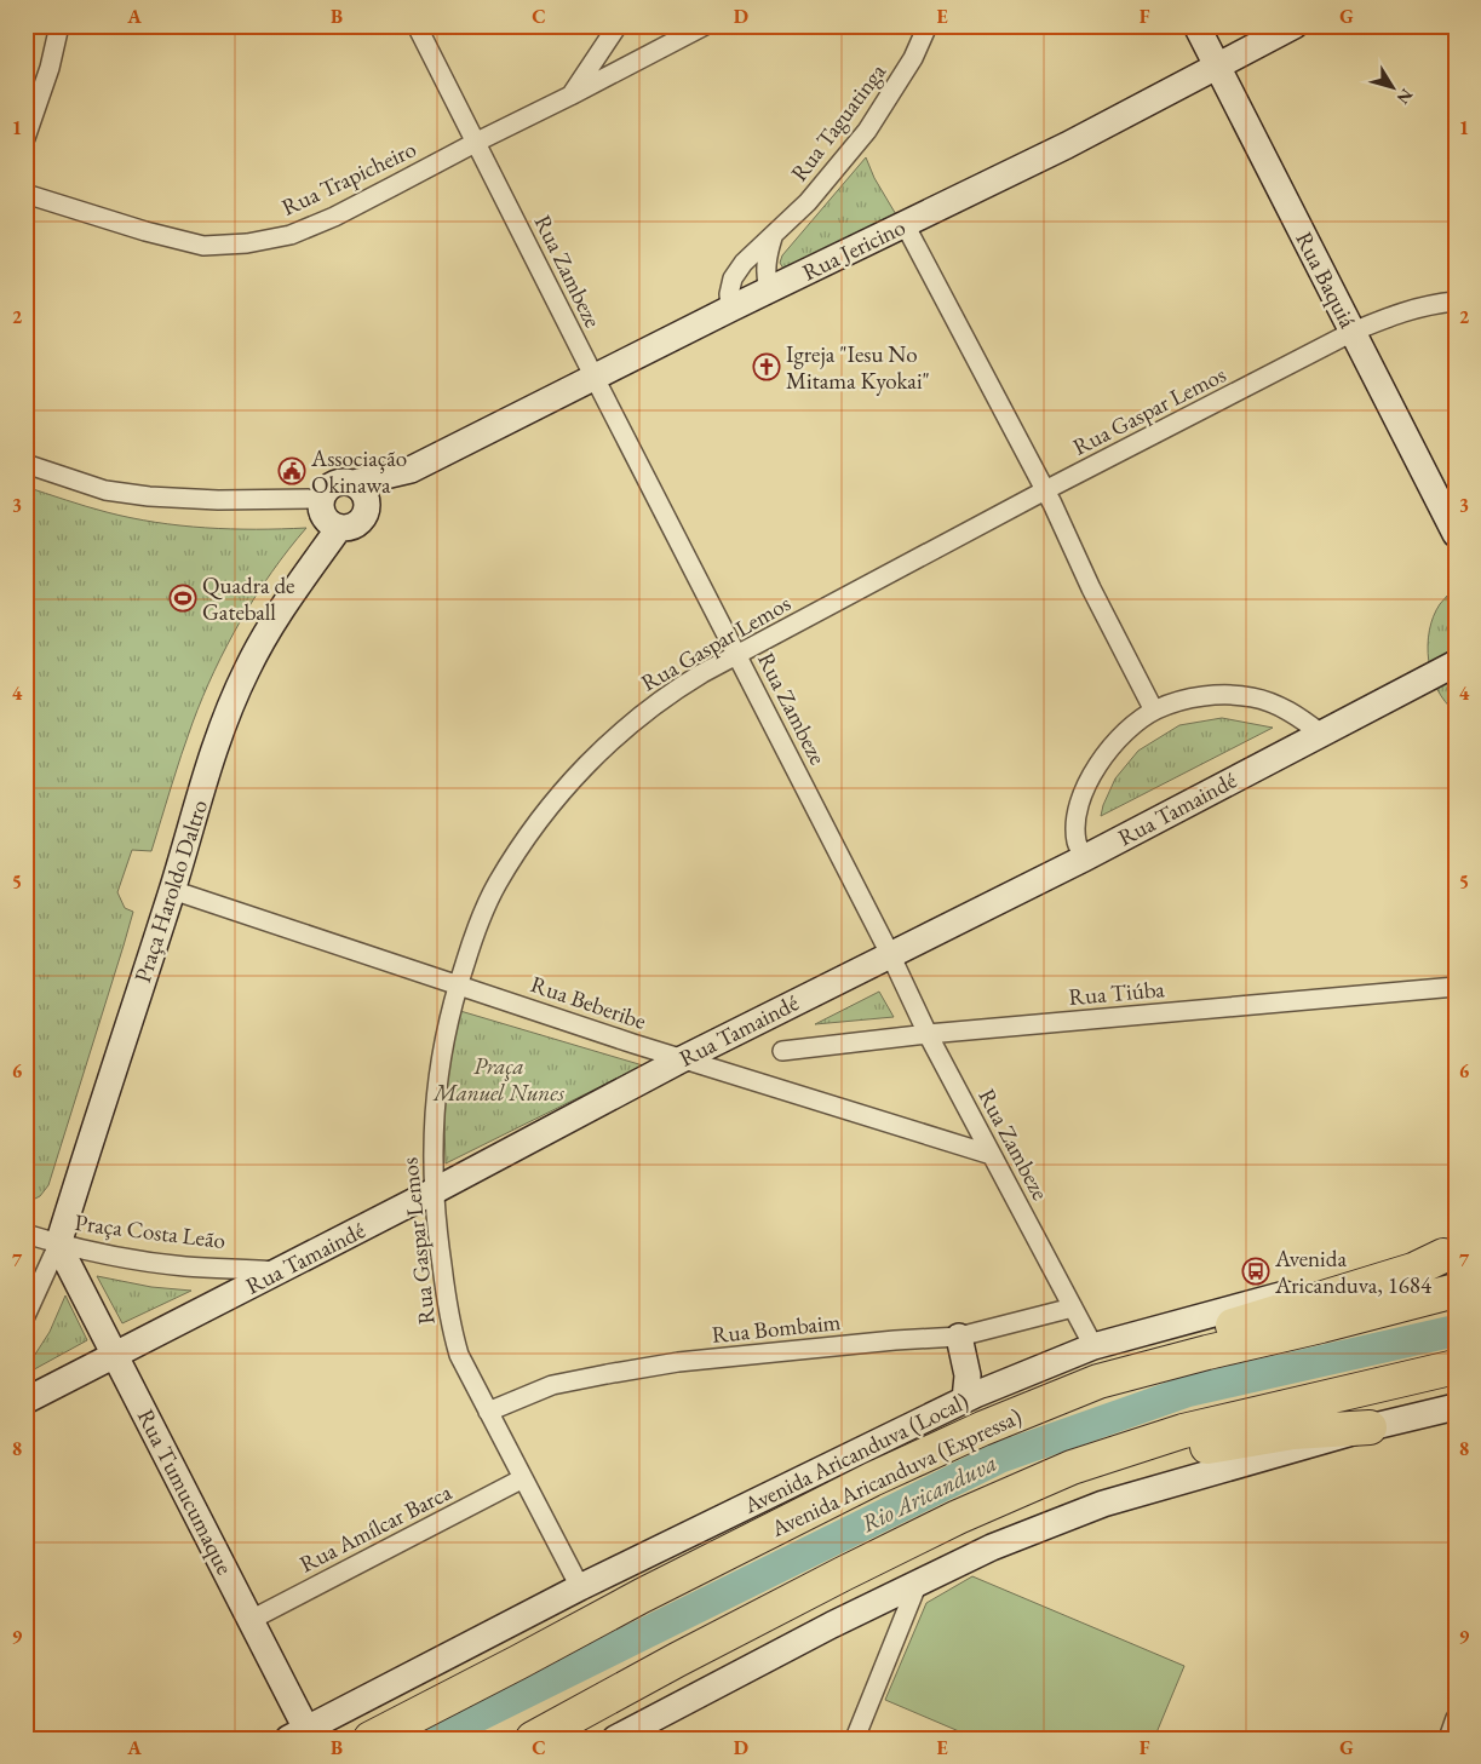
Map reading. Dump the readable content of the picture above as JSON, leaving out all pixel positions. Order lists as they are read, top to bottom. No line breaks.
{"streets":{"highway":["Avenida Aricanduva (Expressa)"],"street":["Rua Taguatinga","Rua Trapicheiro","Rua Jericino","Rua Zambeze","Rua Baquiá","Rua Gaspar Lemos","Rua Tamaindé","Praça Haroldo Daltro","Rua Tiúba","Rua Beberibe","Praça Costa Leão","Rua Bombaim","Avenida Aricanduva (Local)","Rua Tumucumaque","Rua Amílcar Barca"]},"crossings":[["Rua Taguatinga","Rua Jericino"],["Rua Trapicheiro","Rua Zambeze"],["Rua Jericino","Rua Zambeze"],["Rua Jericino","Rua Baquiá"],["Rua Jericino","Praça Haroldo Daltro"],["Rua Zambeze","Rua Gaspar Lemos"],["Rua Zambeze","Rua Tamaindé"],["Rua Zambeze","Rua Tiúba"],["Rua Zambeze","Rua Beberibe"],["Rua Zambeze","Rua Bombaim"],["Rua Zambeze","Avenida Aricanduva (Local)"],["Rua Baquiá","Rua Gaspar Lemos"],["Rua Gaspar Lemos","Rua Tamaindé"],["Rua Gaspar Lemos","Rua Beberibe"],["Rua Gaspar Lemos","Rua Bombaim"],["Rua Gaspar Lemos","Avenida Aricanduva (Local)"],["Rua Gaspar Lemos","Rua Amílcar Barca"],["Rua Tamaindé","Rua Beberibe"],["Rua Tamaindé","Praça Costa Leão"],["Rua Tamaindé","Rua Tumucumaque"],["Praça Haroldo Daltro","Rua Beberibe"],["Praça Haroldo Daltro","Praça Costa Leão"],["Praça Haroldo Daltro","Rua Tumucumaque"],["Praça Costa Leão","Rua Tumucumaque"],["Avenida Aricanduva (Local)","Rua Tumucumaque"],["Rua Tumucumaque","Rua Amílcar Barca"]],"water":["Rio Aricanduva"],"parks":["Praça Manuel Nunes"],"places":{"church":["Igreja \"Iesu No Mitama Kyokai\""],"public building":["Associação Okinawa"],"sports":["Quadra de Gateball"],"bus stop":["Avenida Aricanduva, 1684"]},"north":"bottom right","grid":{"columns":["A","B","C","D","E","F","G"],"rows":["1","2","3","4","5","6","7","8","9"]}}
